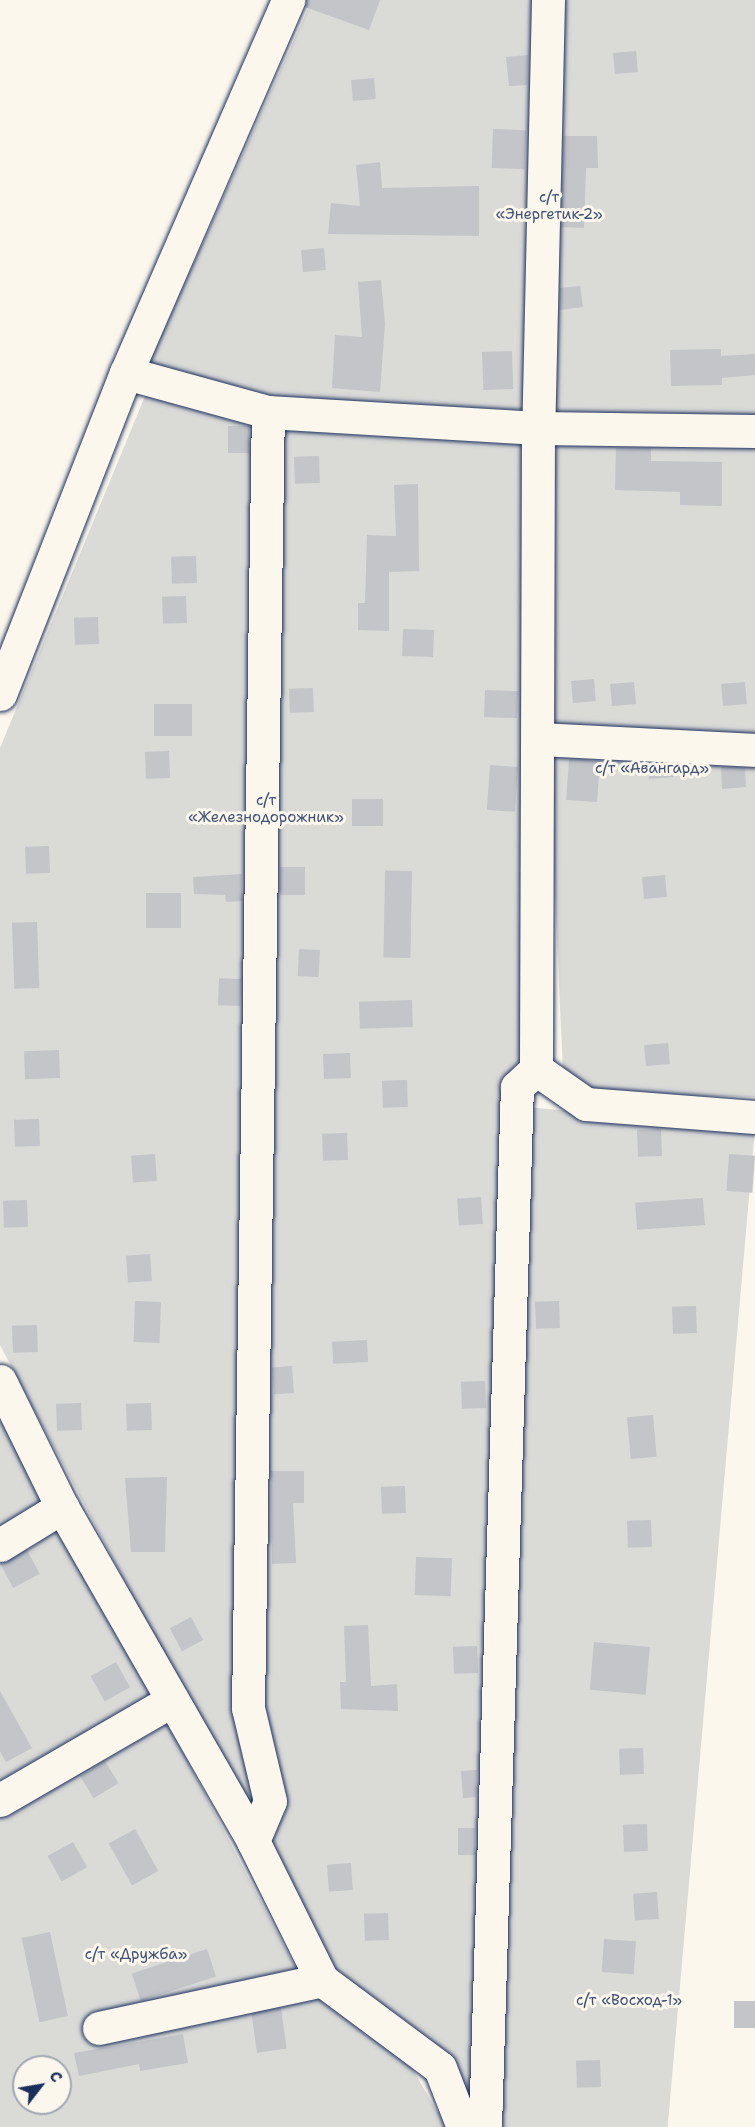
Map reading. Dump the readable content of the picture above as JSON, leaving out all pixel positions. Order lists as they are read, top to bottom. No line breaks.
{"parks":["с/т «Энергетик-2»","с/т «Авангард»","с/т «Железнодорожник»","с/т «Дружба»","с/т «Восход-1»"],"north":"top right"}
